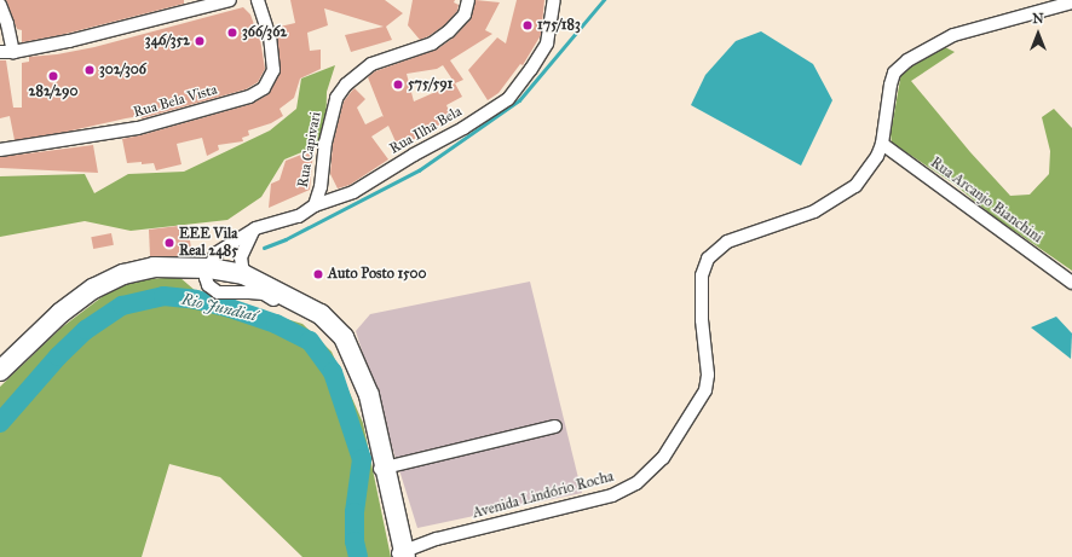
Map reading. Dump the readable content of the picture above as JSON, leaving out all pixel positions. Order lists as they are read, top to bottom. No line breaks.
{"streets":{"street":["Rua Bela Vista","Rua Ilha Bela","Rua Capivari","Rua Arcanjo Bianchini","Avenida Lindório Rocha"]},"crossings":[["Rua Ilha Bela","Rua Capivari"],["Rua Arcanjo Bianchini","Avenida Lindório Rocha"]],"water":["Rio Jundiaí"],"places":["175/183","366/362","346/352","302/306","282/290","575/591","EEE Vila Real 2485","Auto Posto 1500"],"north":"top"}
